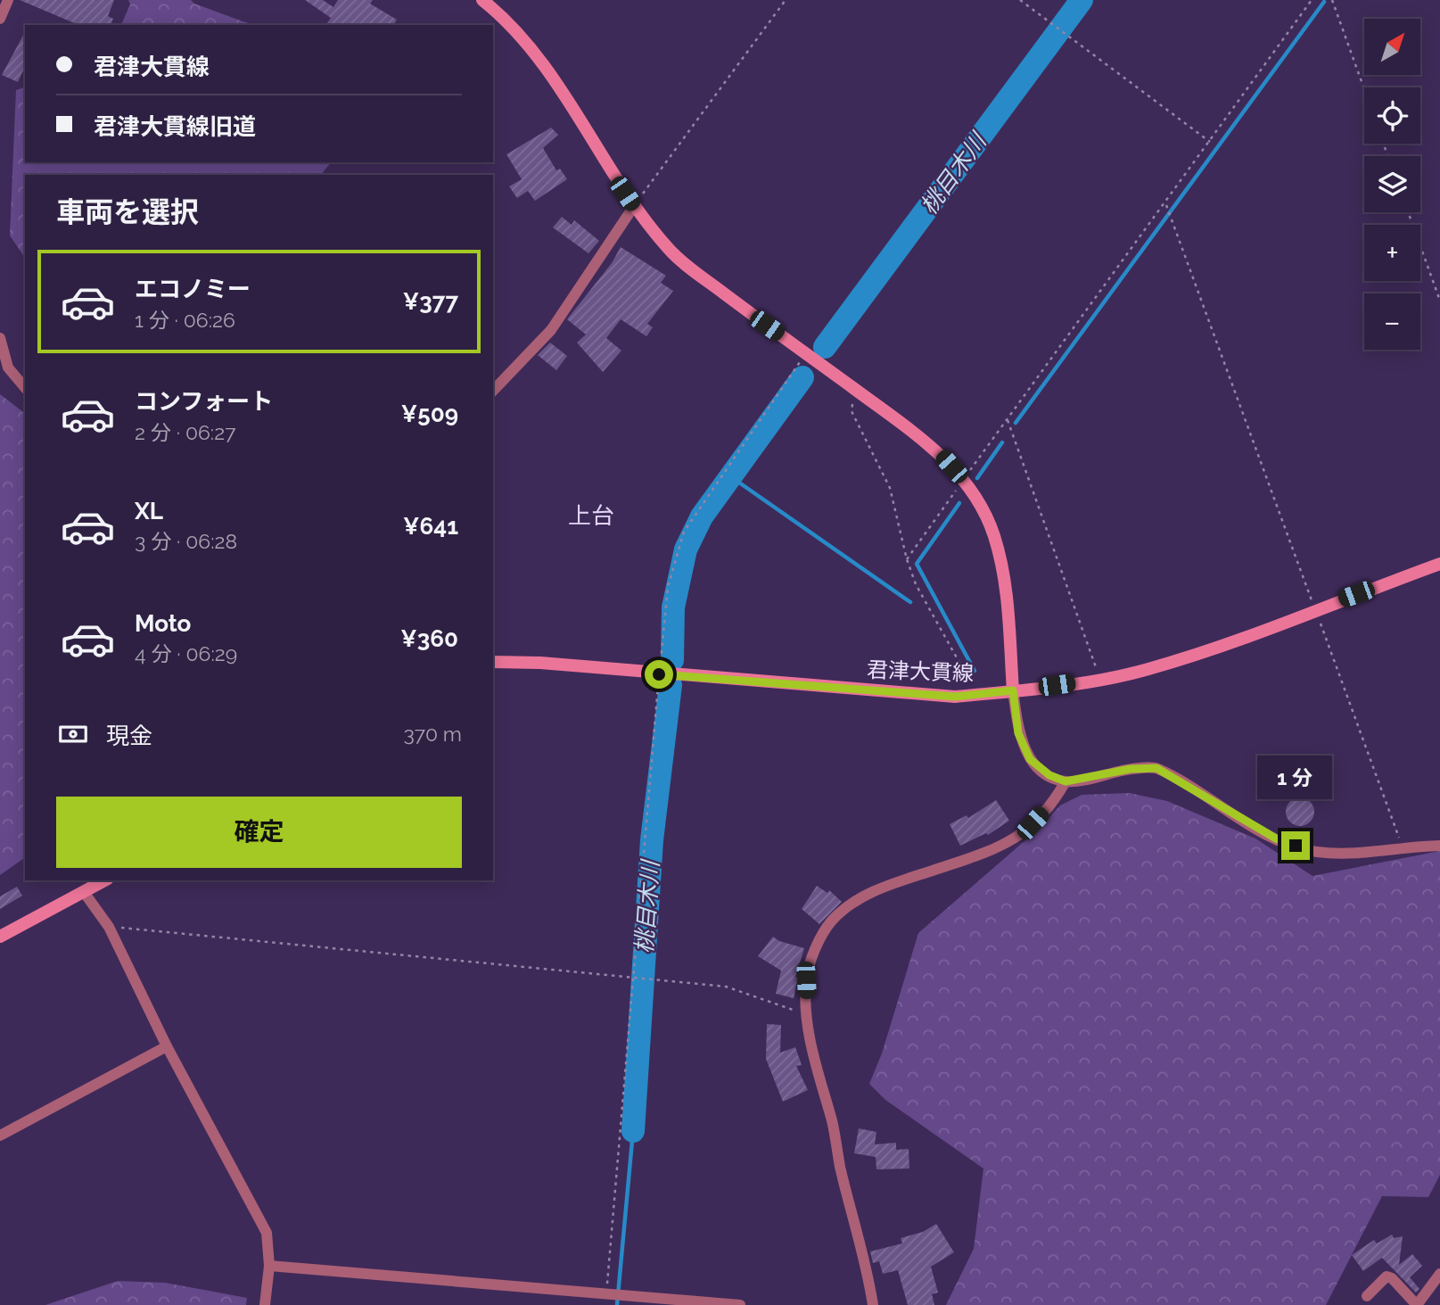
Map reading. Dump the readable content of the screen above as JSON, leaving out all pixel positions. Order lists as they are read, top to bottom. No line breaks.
{"streets":{"main road":["君津大貫線"]},"districts":["上台"],"water":["桃目木川"],"north":"top right","page":{"map_buttons":["+","−"],"banner":["君津大貫線","君津大貫線旧道"],"heading":"車両を選択","list":[{"name":"エコノミー","note":"1 分 · 06:26","value":"¥377"},{"name":"コンフォート","note":"2 分 · 06:27","value":"¥509"},{"name":"XL","note":"3 分 · 06:28","value":"¥641"},{"name":"Moto","note":"4 分 · 06:29","value":"¥360"}],"pay":["現金","370 m"],"bubble":"1 分","buttons":"確定"}}
